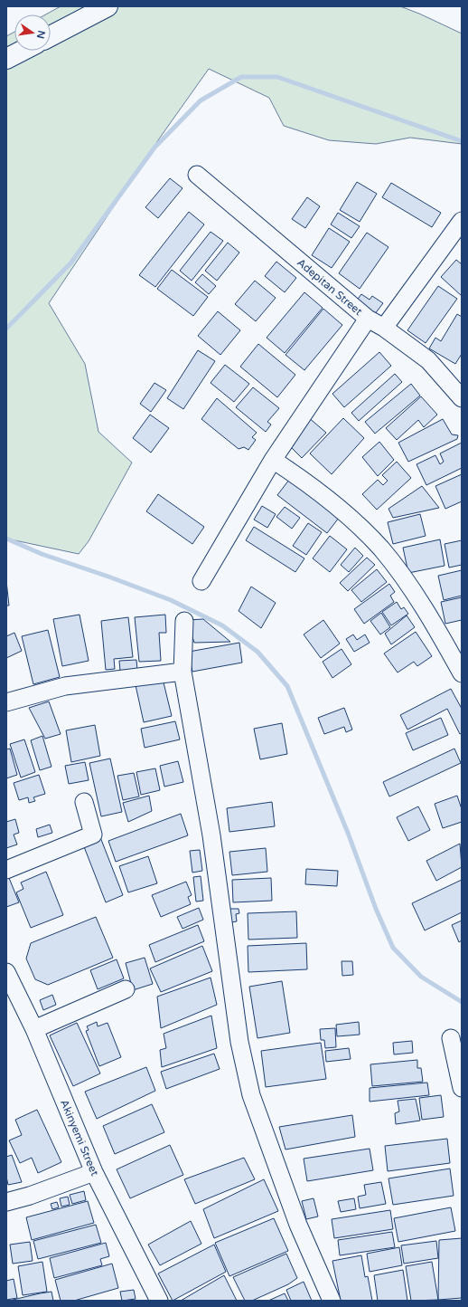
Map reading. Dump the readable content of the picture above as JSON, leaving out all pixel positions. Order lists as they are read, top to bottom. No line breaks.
{"streets":{"street":["Adepitan Street","Akinyemi Street"]},"north":"right"}
